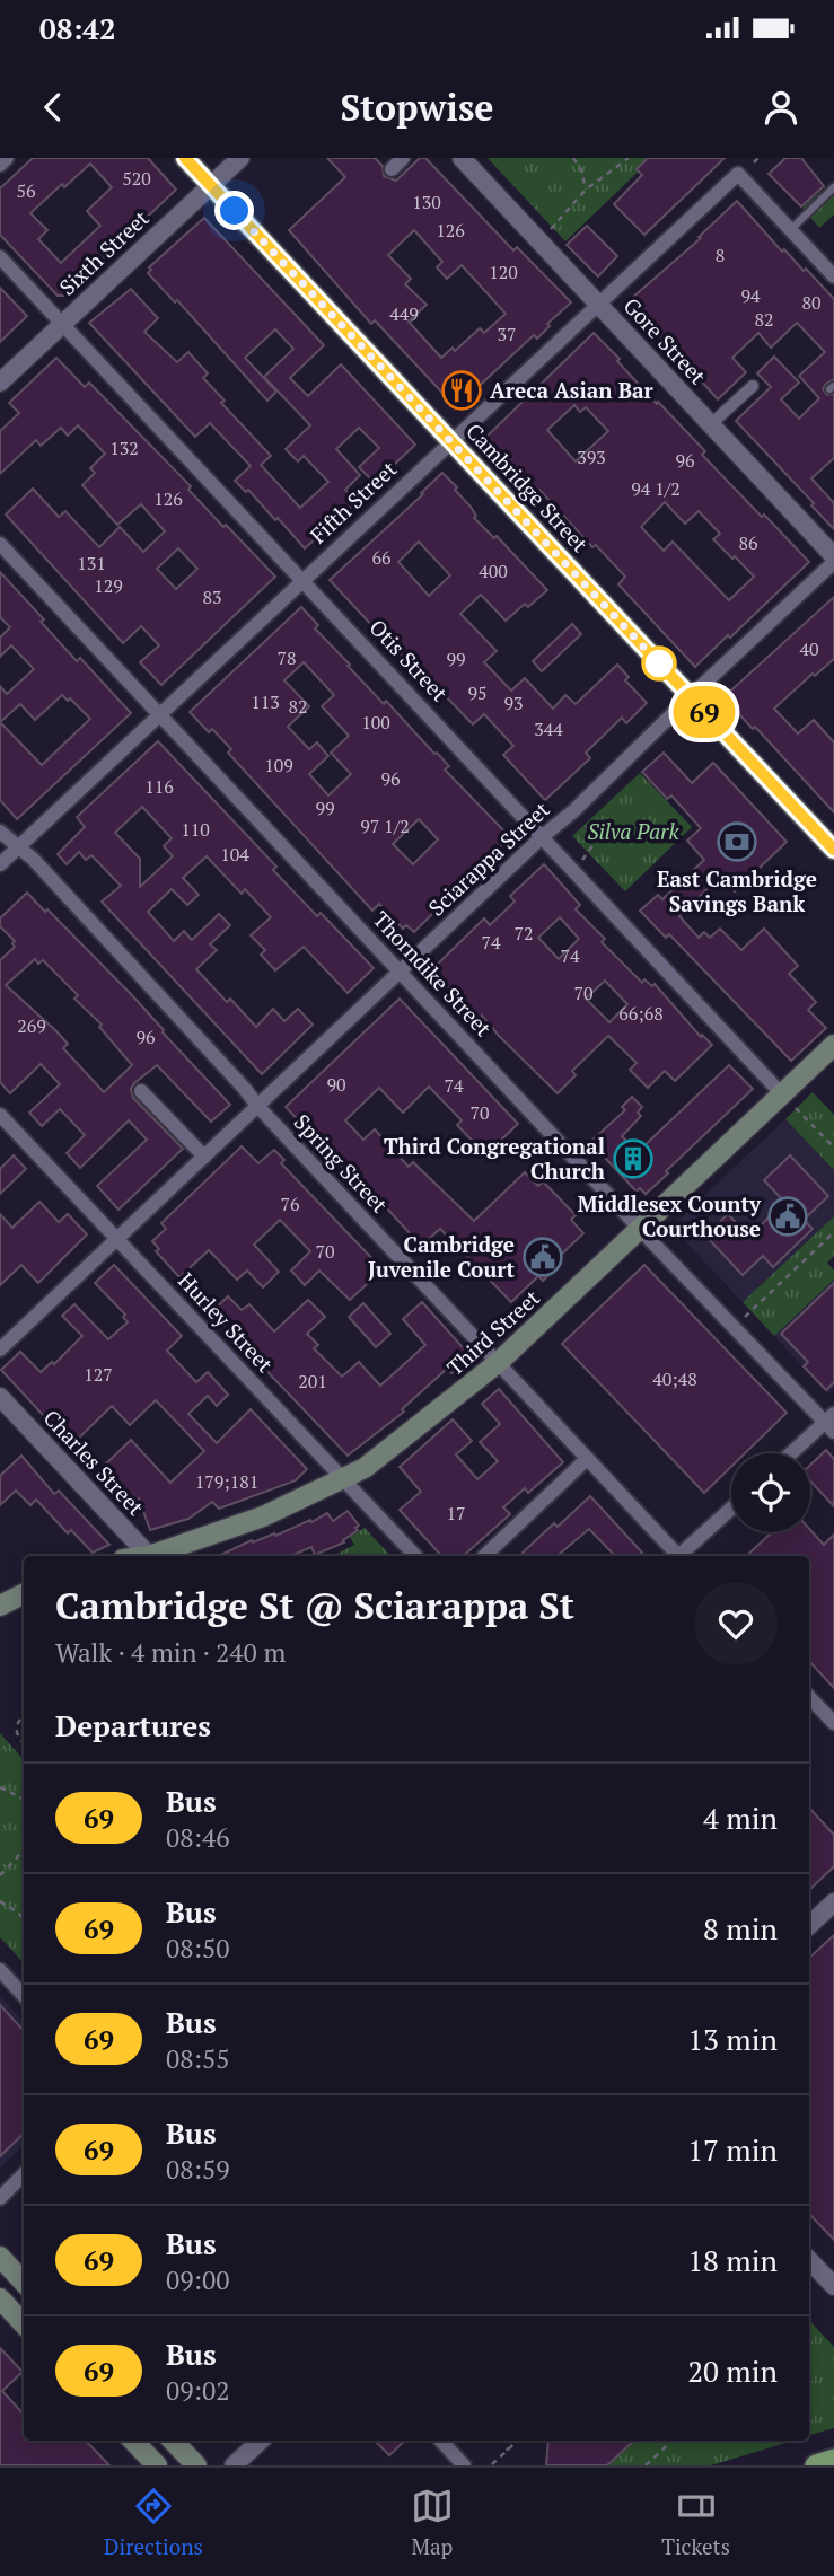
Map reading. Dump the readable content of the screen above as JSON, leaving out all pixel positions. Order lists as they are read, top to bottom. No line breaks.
{"streets":{"main road":["Cambridge Street","Third Street"],"street":["Sixth Street","Gore Street","Fifth Street","Otis Street","Sciarappa Street","Thorndike Street","Spring Street","Hurley Street","Charles Street"]},"crossings":[["Sixth Street","Cambridge Street"],["Sixth Street","Otis Street"],["Gore Street","Fifth Street"],["Cambridge Street","Fifth Street"],["Cambridge Street","Sciarappa Street"],["Fifth Street","Otis Street"],["Fifth Street","Thorndike Street"],["Fifth Street","Spring Street"],["Otis Street","Sciarappa Street"],["Otis Street","Third Street"],["Sciarappa Street","Thorndike Street"],["Sciarappa Street","Spring Street"],["Sciarappa Street","Hurley Street"],["Thorndike Street","Third Street"],["Spring Street","Third Street"],["Hurley Street","Third Street"]],"parks":["Silva Park"],"places":{"restaurant":["Areca Asian Bar"],"bank":["East Cambridge Savings Bank"],"building":["Third Congregational Church"],"public building":["Middlesex County Courthouse","Cambridge Juvenile Court"]},"lines":["bus line 69"],"house_numbers":["520","56","130","126","8","120","94","80","449","82","37","132","393","96","94 1/2","126","86","66","131","400","129","83","40","78","99","95","113","93","82","100","344","109","96","116","99","97 1/2","110","104","72","74","74","70","66;68","269","96","90","74","70","76","70","127","40;48","201","179;181","17"],"page":{"status":"08:42","header":"Stopwise","on_map":"69","heading":[["Cambridge St @ Sciarappa St","Walk · 4 min · 240 m"],"Departures"],"list":[{"mark":"69","name":"Bus","note":"08:46","value":"4 min"},{"mark":"69","name":"Bus","note":"08:50","value":"8 min"},{"mark":"69","name":"Bus","note":"08:55","value":"13 min"},{"mark":"69","name":"Bus","note":"08:59","value":"17 min"},{"mark":"69","name":"Bus","note":"09:00","value":"18 min"},{"mark":"69","name":"Bus","note":"09:02","value":"20 min"}],"tabs":["Directions","Map","Tickets"]}}
